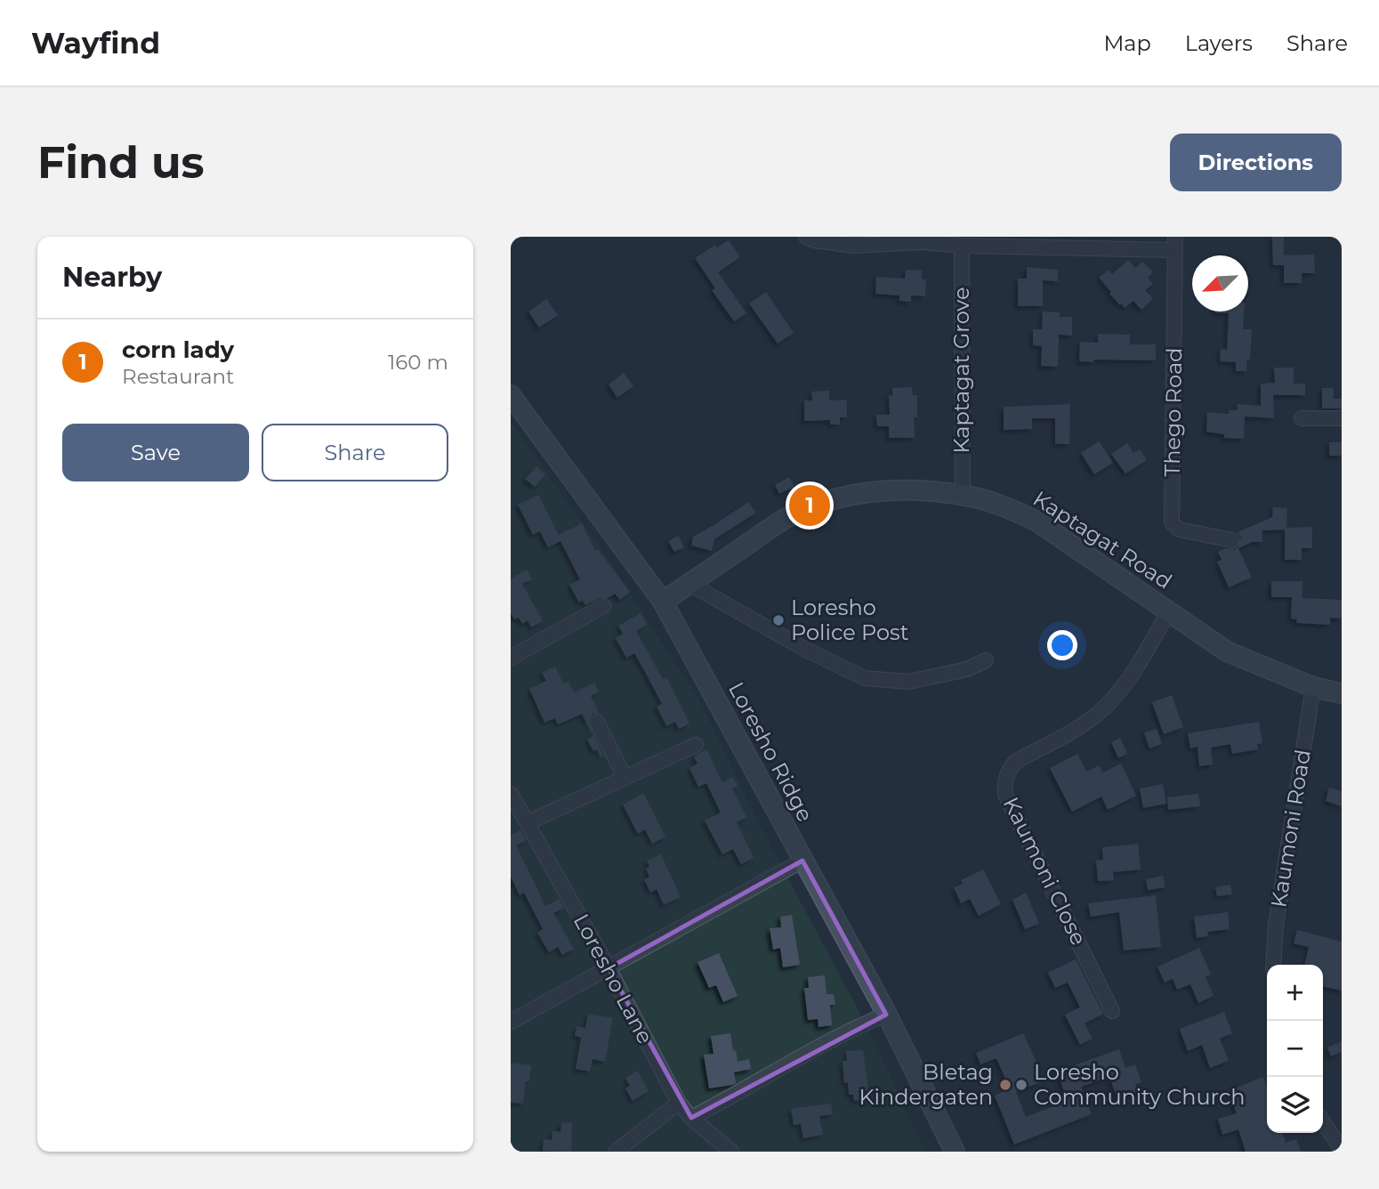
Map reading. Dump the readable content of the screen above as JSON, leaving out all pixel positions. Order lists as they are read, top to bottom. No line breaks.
{"streets":{"main road":["Kaptagat Road","Loresho Ridge"],"street":["Kaptagat Grove","Thego Road","Kaumoni Road","Kaumoni Close","Loresho Lane"]},"crossings":[["Kaptagat Grove","Kaptagat Road"],["Kaptagat Road","Loresho Ridge"],["Kaptagat Road","Kaumoni Road"],["Kaptagat Road","Kaumoni Close"]],"places":["Loresho Police Post","Bletag Kindergaten","Loresho Community Church"],"north":"bottom left","page":{"header":"Wayfind","nav":["Map","Layers","Share"],"buttons":["Directions",["Save","Share"]],"title":"Find us","heading":"Nearby","list":[{"mark":"1","name":"corn lady","note":"Restaurant","value":"160 m"}],"pins":"1","map_buttons":["+","−"]}}
